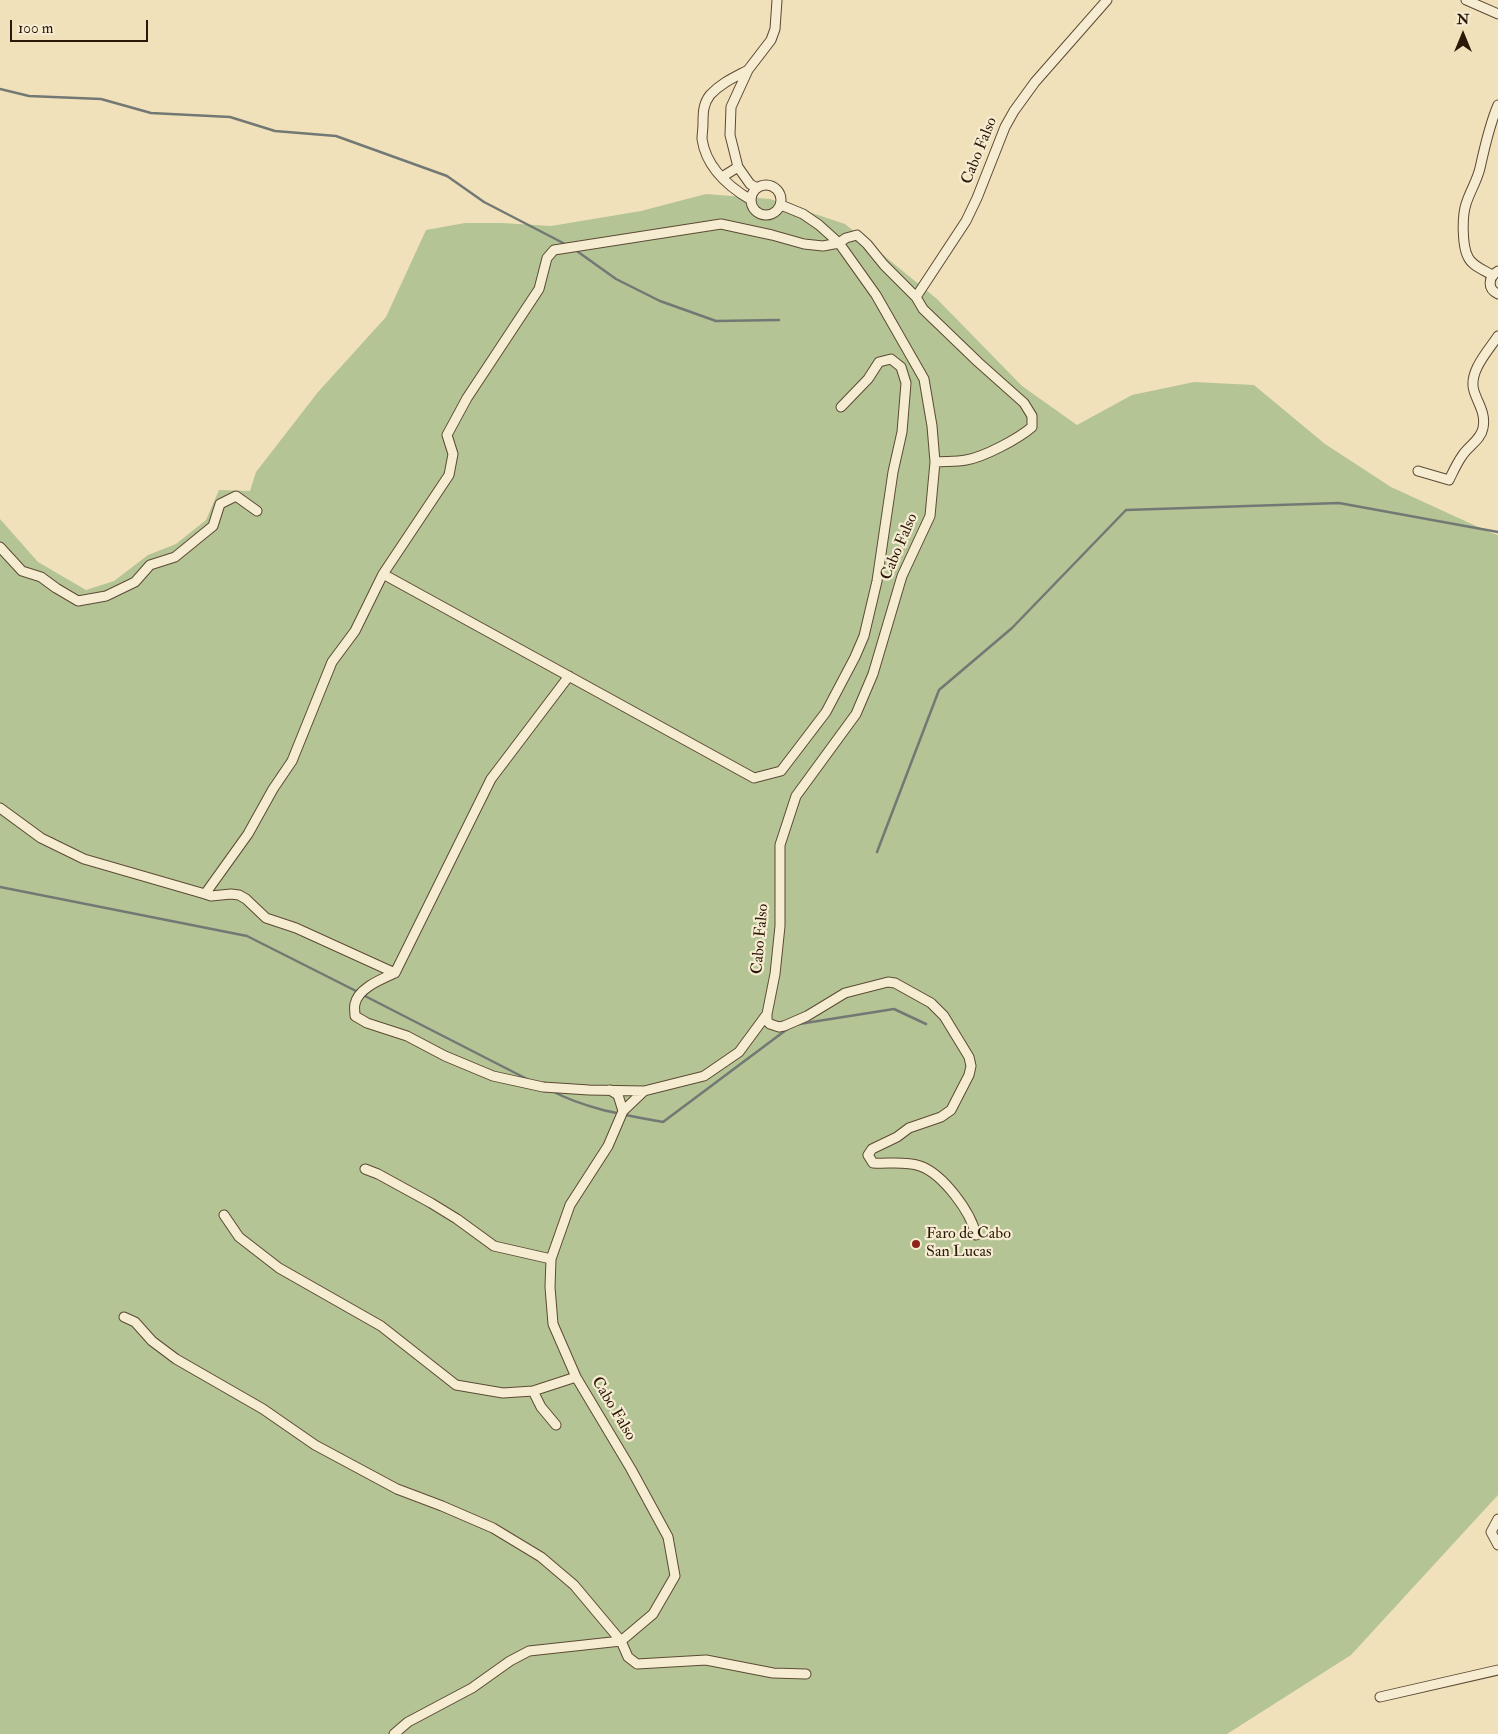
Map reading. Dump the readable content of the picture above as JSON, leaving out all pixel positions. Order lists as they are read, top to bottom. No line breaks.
{"streets":{"street":["Cabo Falso"]},"places":["Faro de Cabo San Lucas"],"scale_bar":"100 m","north":"top"}
